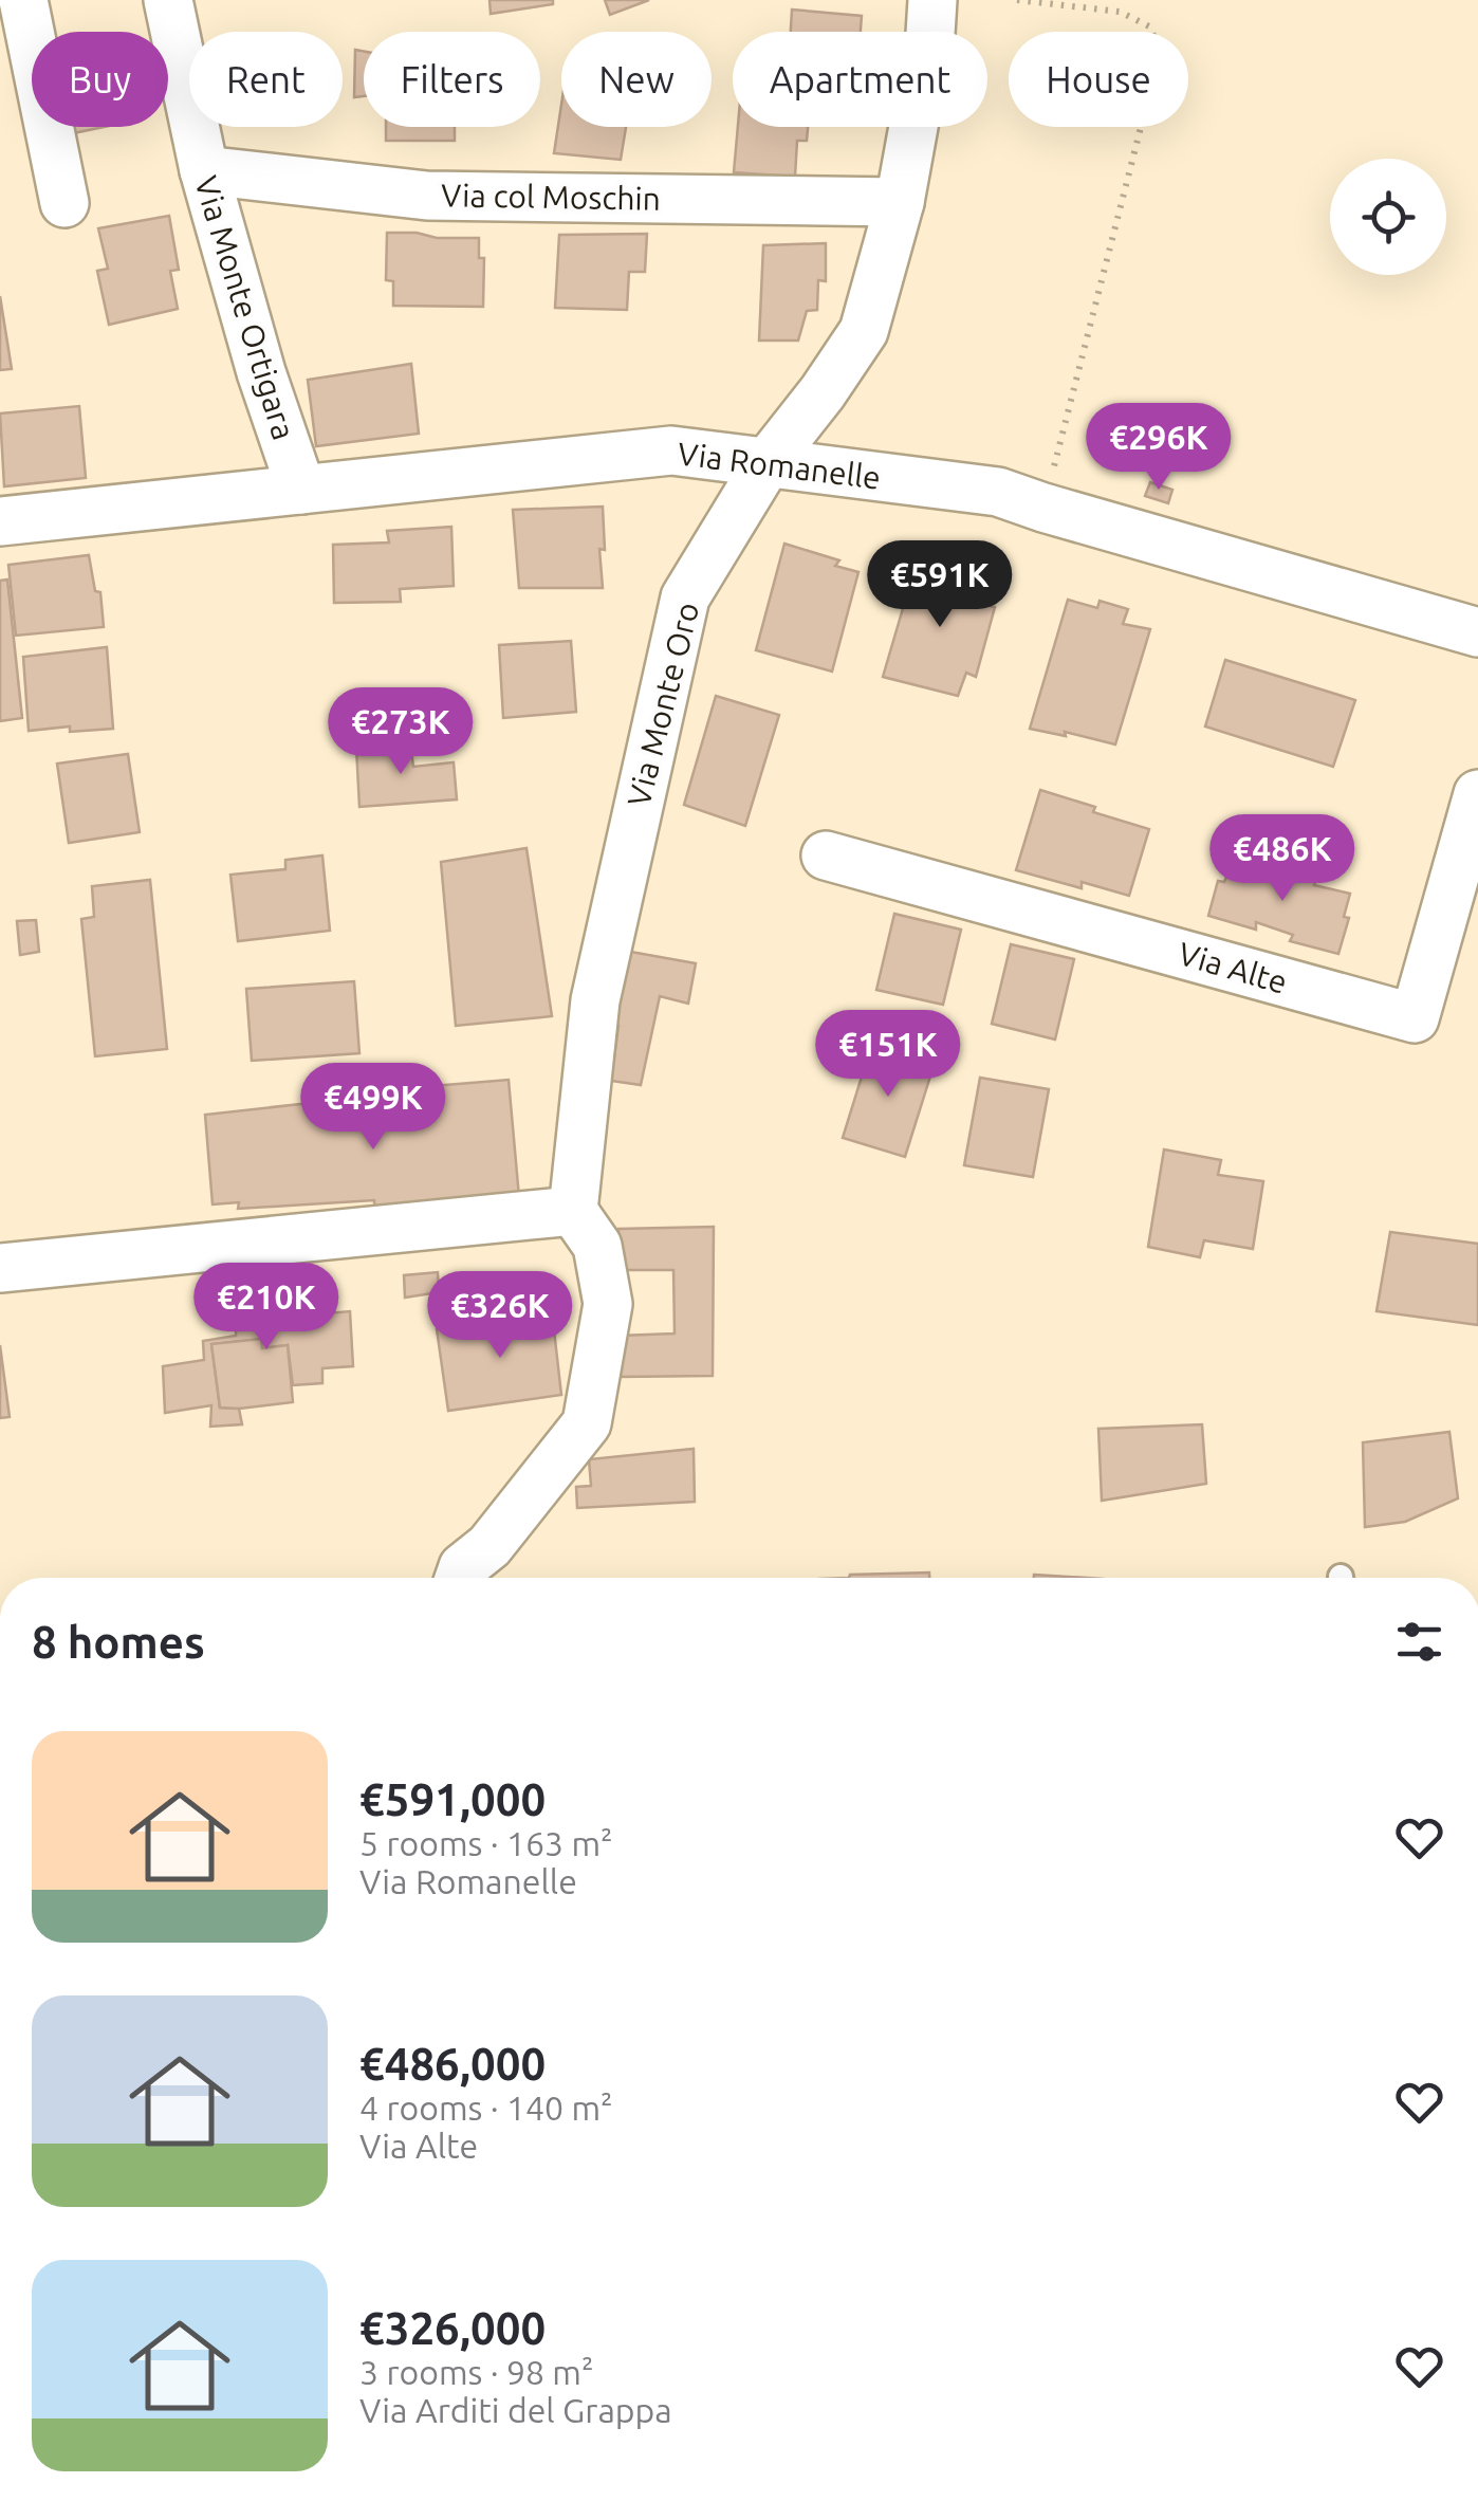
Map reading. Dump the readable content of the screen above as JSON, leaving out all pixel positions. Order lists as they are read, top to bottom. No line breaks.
{"streets":{"street":["Via col Moschin","Via Monte Ortigara","Via Romanelle","Via Monte Oro","Via Alte"]},"crossings":[["Via col Moschin","Via Monte Ortigara"],["Via col Moschin","Via Monte Oro"],["Via Monte Ortigara","Via Romanelle"],["Via Romanelle","Via Monte Oro"]],"page":{"chip":["Buy","Rent","Filters","New","Apartment","House"],"price":["€296K","€591K","€273K","€486K","€151K","€499K","€210K","€326K"],"heading":"8 homes","list":[{"name":"€591,000","note":"5 rooms · 163 m² · Via Romanelle"},{"name":"€486,000","note":"4 rooms · 140 m² · Via Alte"},{"name":"€326,000","note":"3 rooms · 98 m² · Via Arditi del Grappa"}]}}
